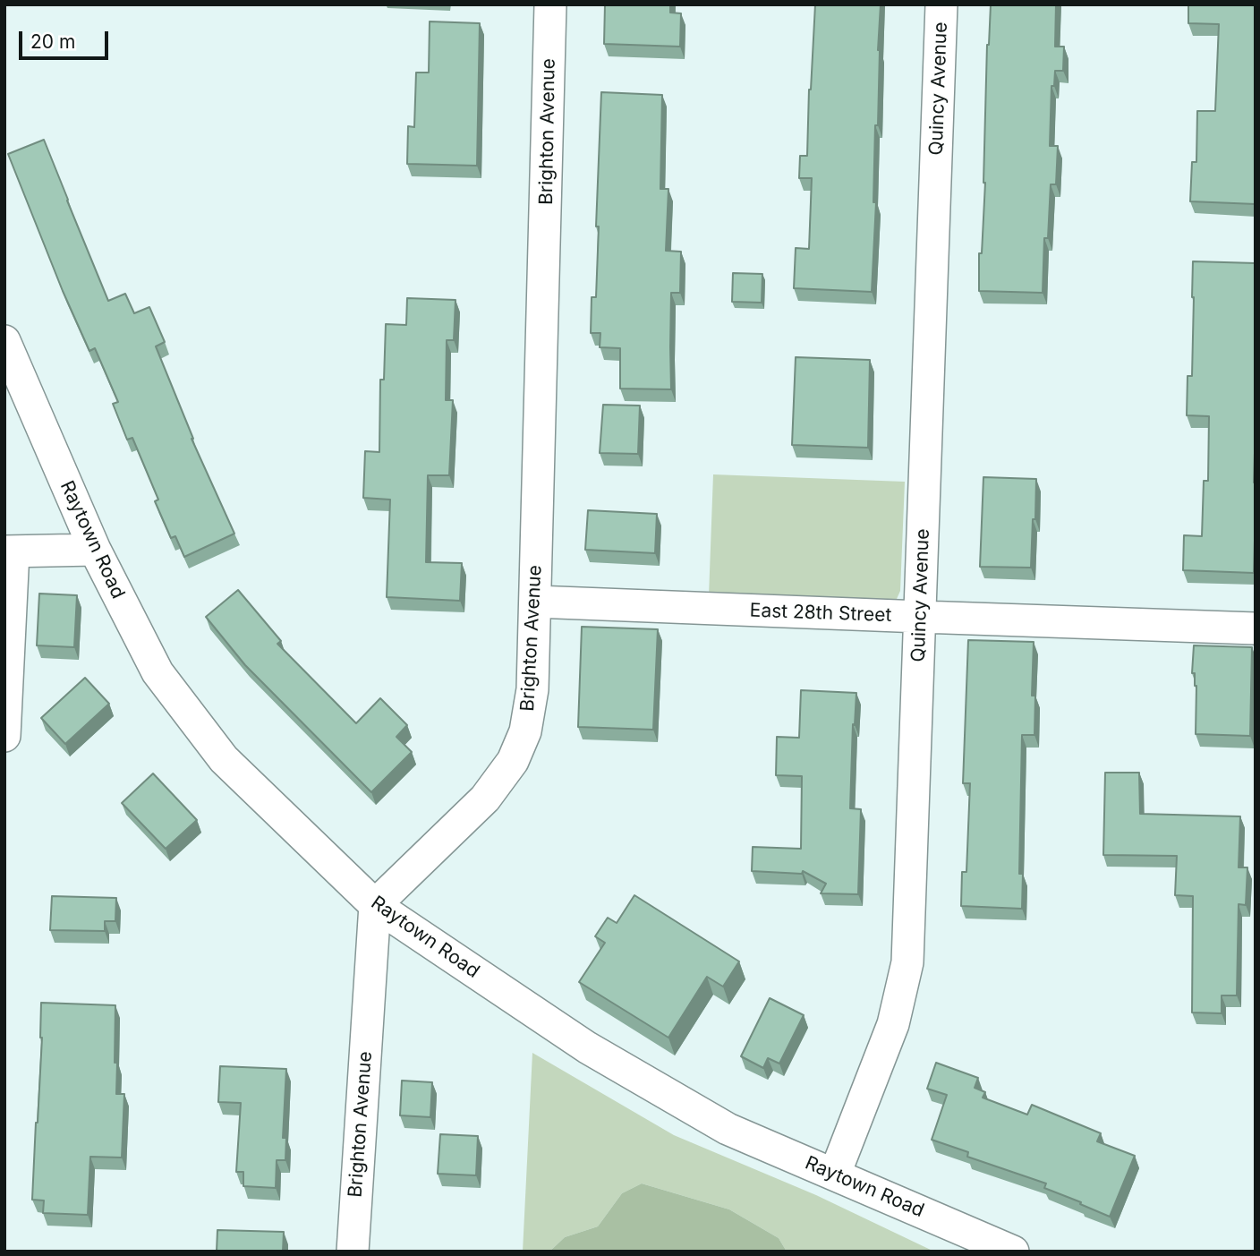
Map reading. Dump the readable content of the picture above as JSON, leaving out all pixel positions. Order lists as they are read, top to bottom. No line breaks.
{"streets":{"street":["Quincy Avenue","Brighton Avenue","Raytown Road","East 28th Street"]},"crossings":[["Quincy Avenue","Raytown Road"],["Quincy Avenue","East 28th Street"],["Brighton Avenue","Raytown Road"],["Brighton Avenue","East 28th Street"]],"scale_bar":"20 m"}
